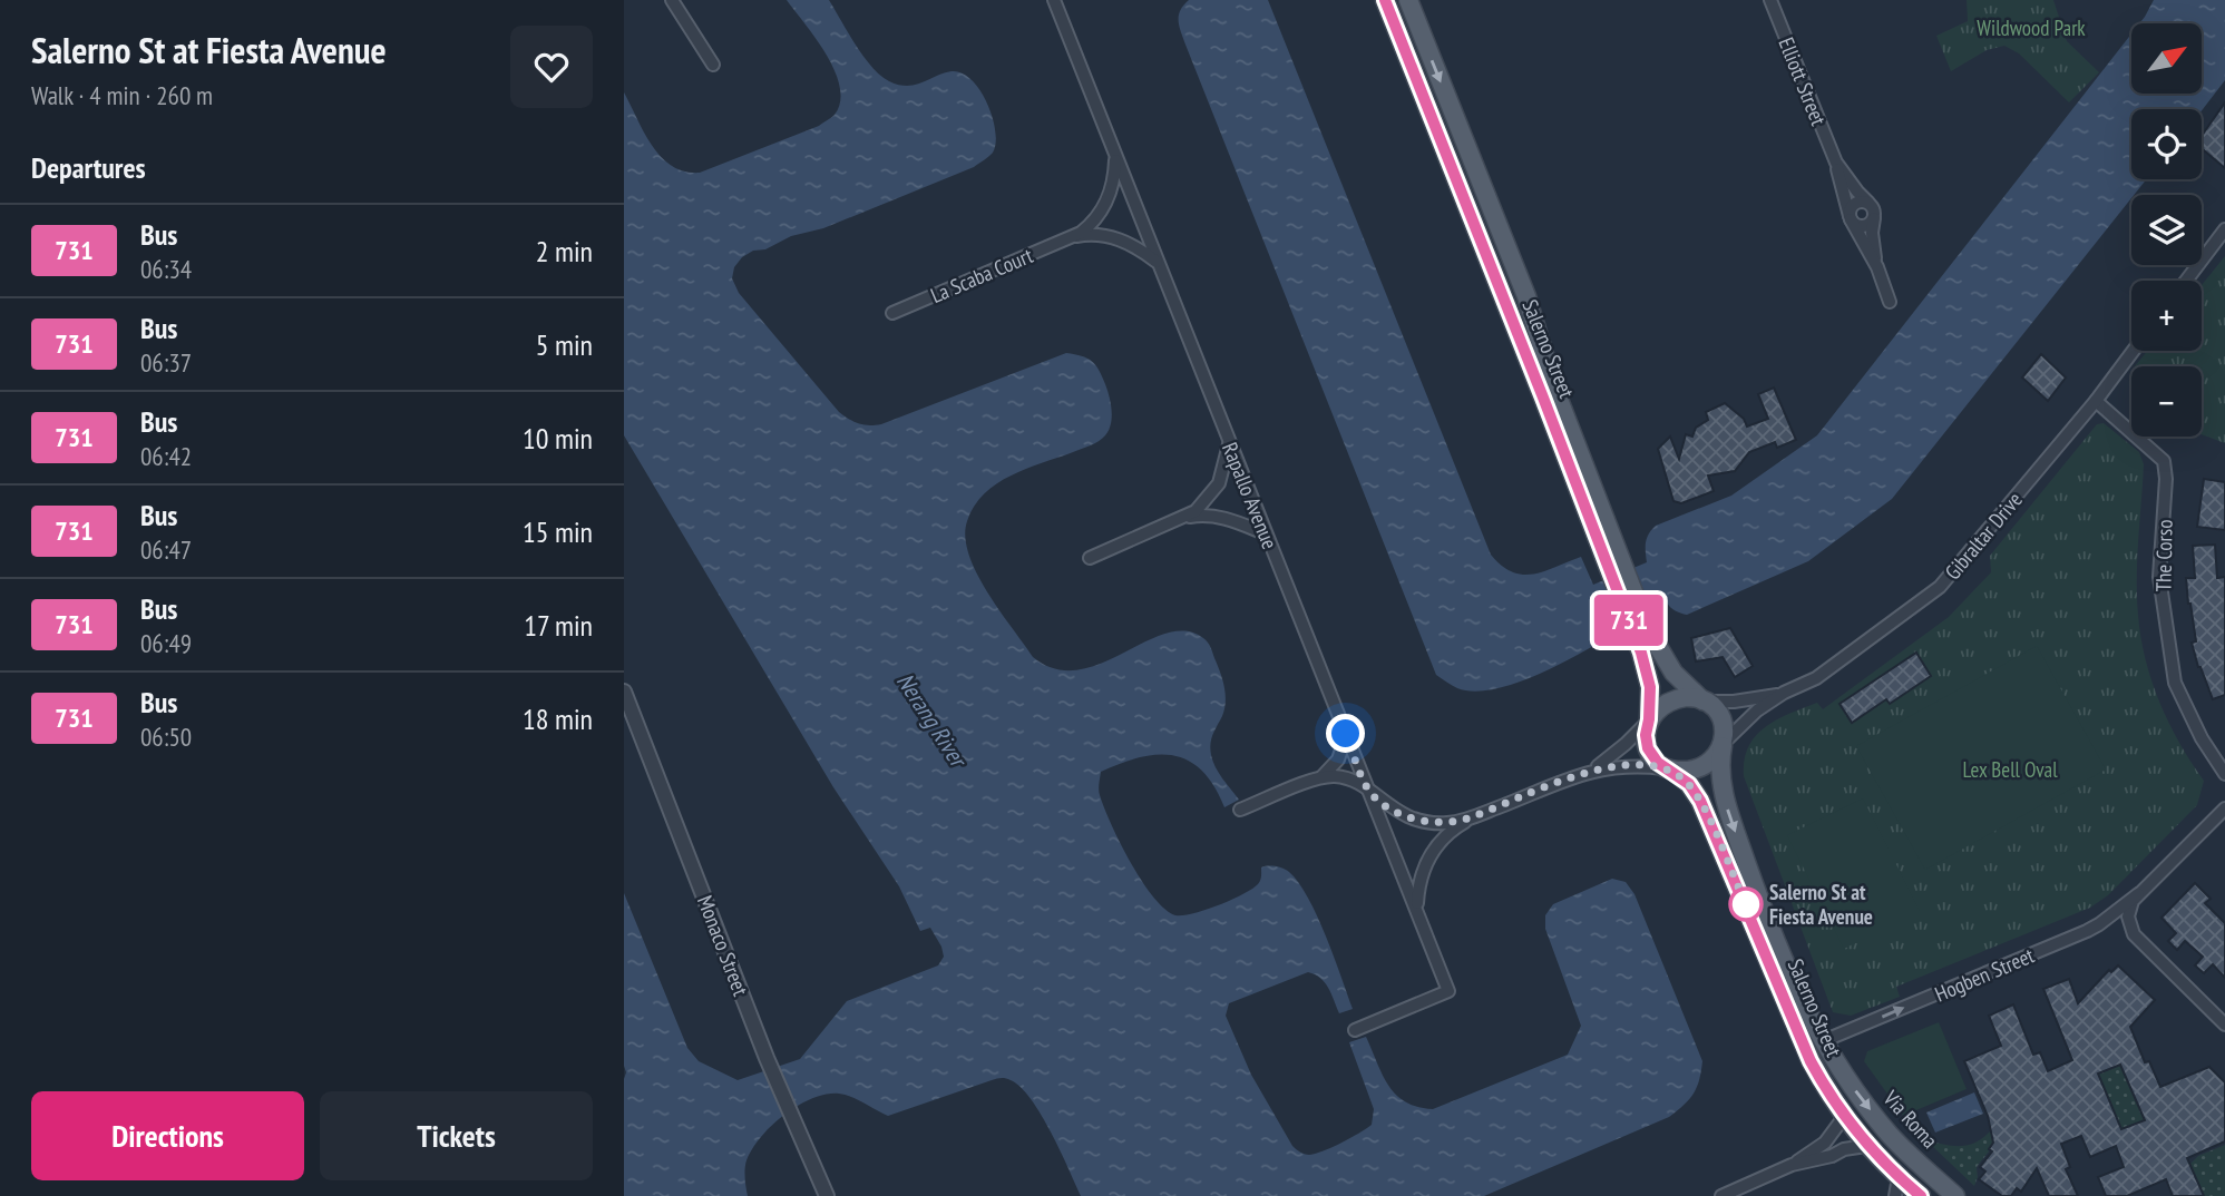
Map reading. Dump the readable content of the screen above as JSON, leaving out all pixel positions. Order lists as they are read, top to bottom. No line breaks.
{"streets":{"main road":["Salerno Street","Via Roma"],"street":["Elliott Street","La Scaba Court","Rapallo Avenue","Gibraltar Drive","The Corso","Monaco Street","Hogben Street"]},"crossings":[["La Scaba Court","Rapallo Avenue"],["Salerno Street","Gibraltar Drive"],["Salerno Street","Hogben Street"],["Salerno Street","Via Roma"],["Gibraltar Drive","The Corso"]],"one_way":["Hogben Street"],"water":["Nerang River"],"parks":["Wildwood Park","Lex Bell Oval"],"places":["Salerno St at Fiesta Avenue"],"lines":["bus line 731"],"north":"top right","page":{"heading":[["Salerno St at Fiesta Avenue","Walk · 4 min · 260 m"],"Departures"],"on_map":"731","map_buttons":["+","−"],"list":[{"mark":"731","name":"Bus","note":"06:34","value":"2 min"},{"mark":"731","name":"Bus","note":"06:37","value":"5 min"},{"mark":"731","name":"Bus","note":"06:42","value":"10 min"},{"mark":"731","name":"Bus","note":"06:47","value":"15 min"},{"mark":"731","name":"Bus","note":"06:49","value":"17 min"},{"mark":"731","name":"Bus","note":"06:50","value":"18 min"}],"buttons":["Directions","Tickets"]}}
